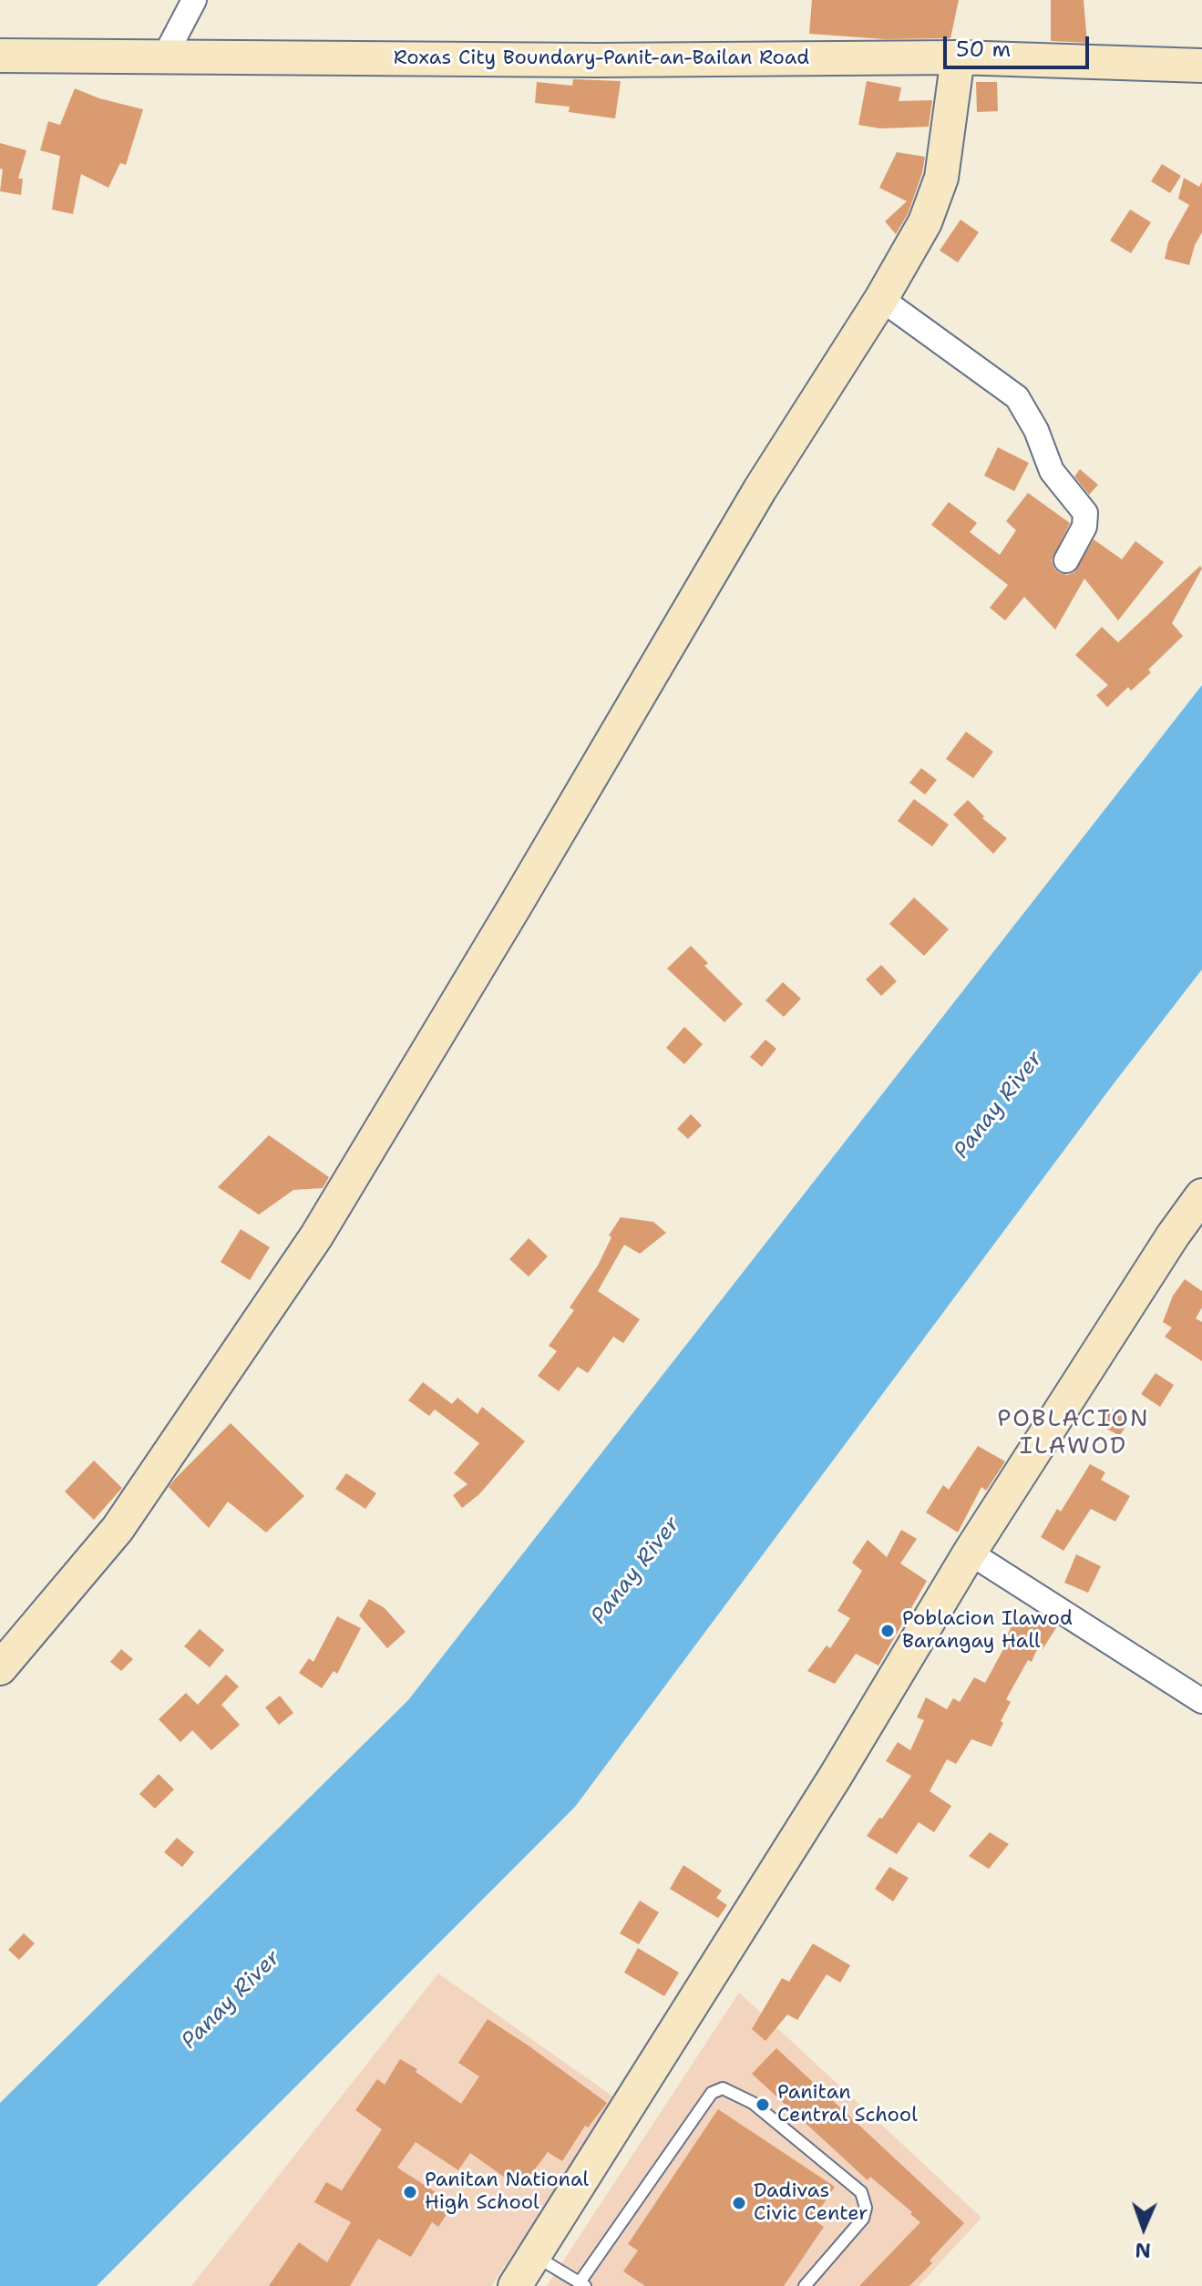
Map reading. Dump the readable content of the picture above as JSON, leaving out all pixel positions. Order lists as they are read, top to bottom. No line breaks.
{"streets":{"main road":["Roxas City Boundary-Panit-an-Bailan Road"]},"districts":["POBLACION ILAWOD"],"water":["Panay River"],"places":["Poblacion Ilawod Barangay Hall","Panitan Central School","Panitan National High School","Dadivas Civic Center"],"scale_bar":"50 m","north":"bottom"}
